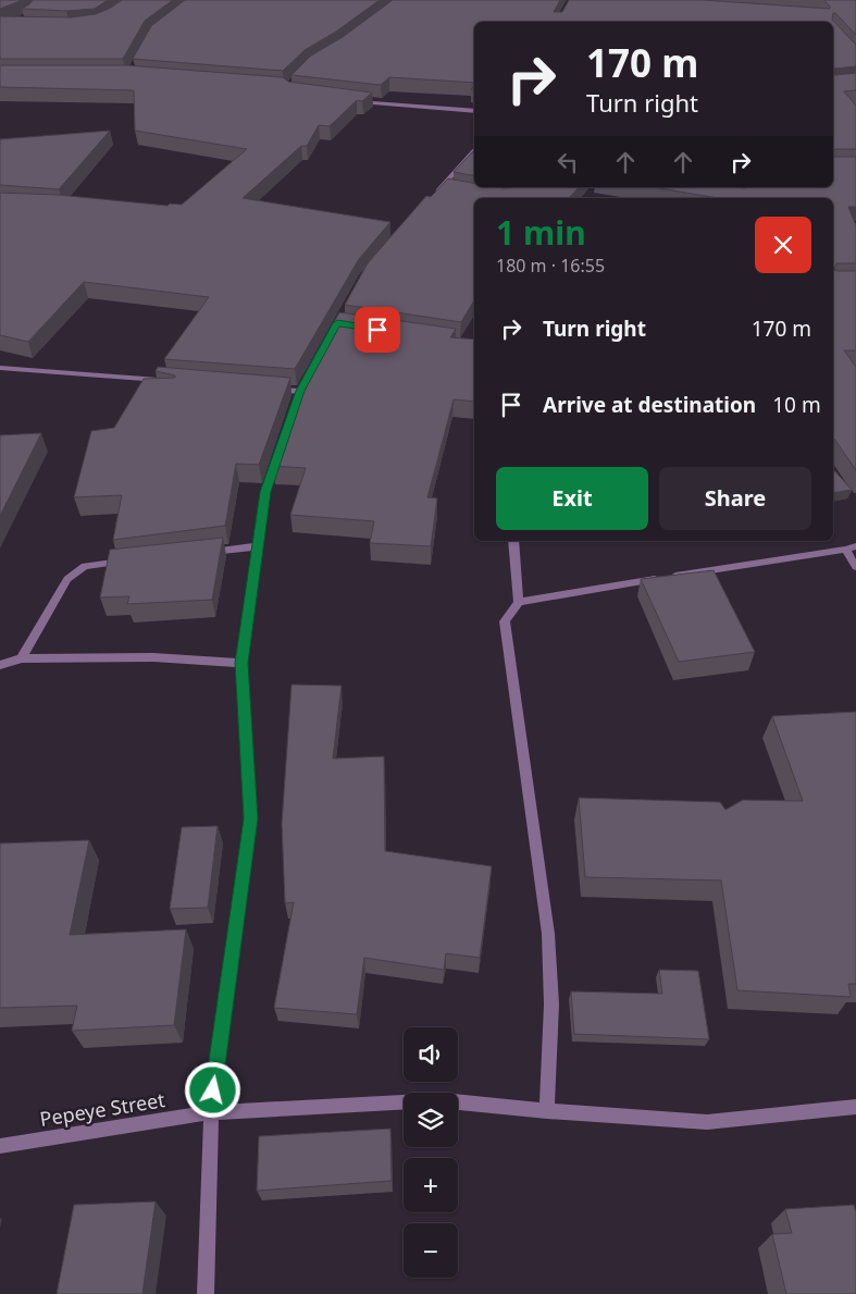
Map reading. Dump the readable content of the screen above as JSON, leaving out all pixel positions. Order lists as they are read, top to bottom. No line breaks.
{"streets":{"street":["Pepeye Street"]},"page":{"turn":["170 m","Turn right"],"heading":["1 min","180 m · 16:55"],"list":[{"name":"Turn right","value":"170 m"},{"name":"Arrive at destination","value":"10 m"}],"buttons":["Exit","Share"],"map_buttons":["+","−"]}}
